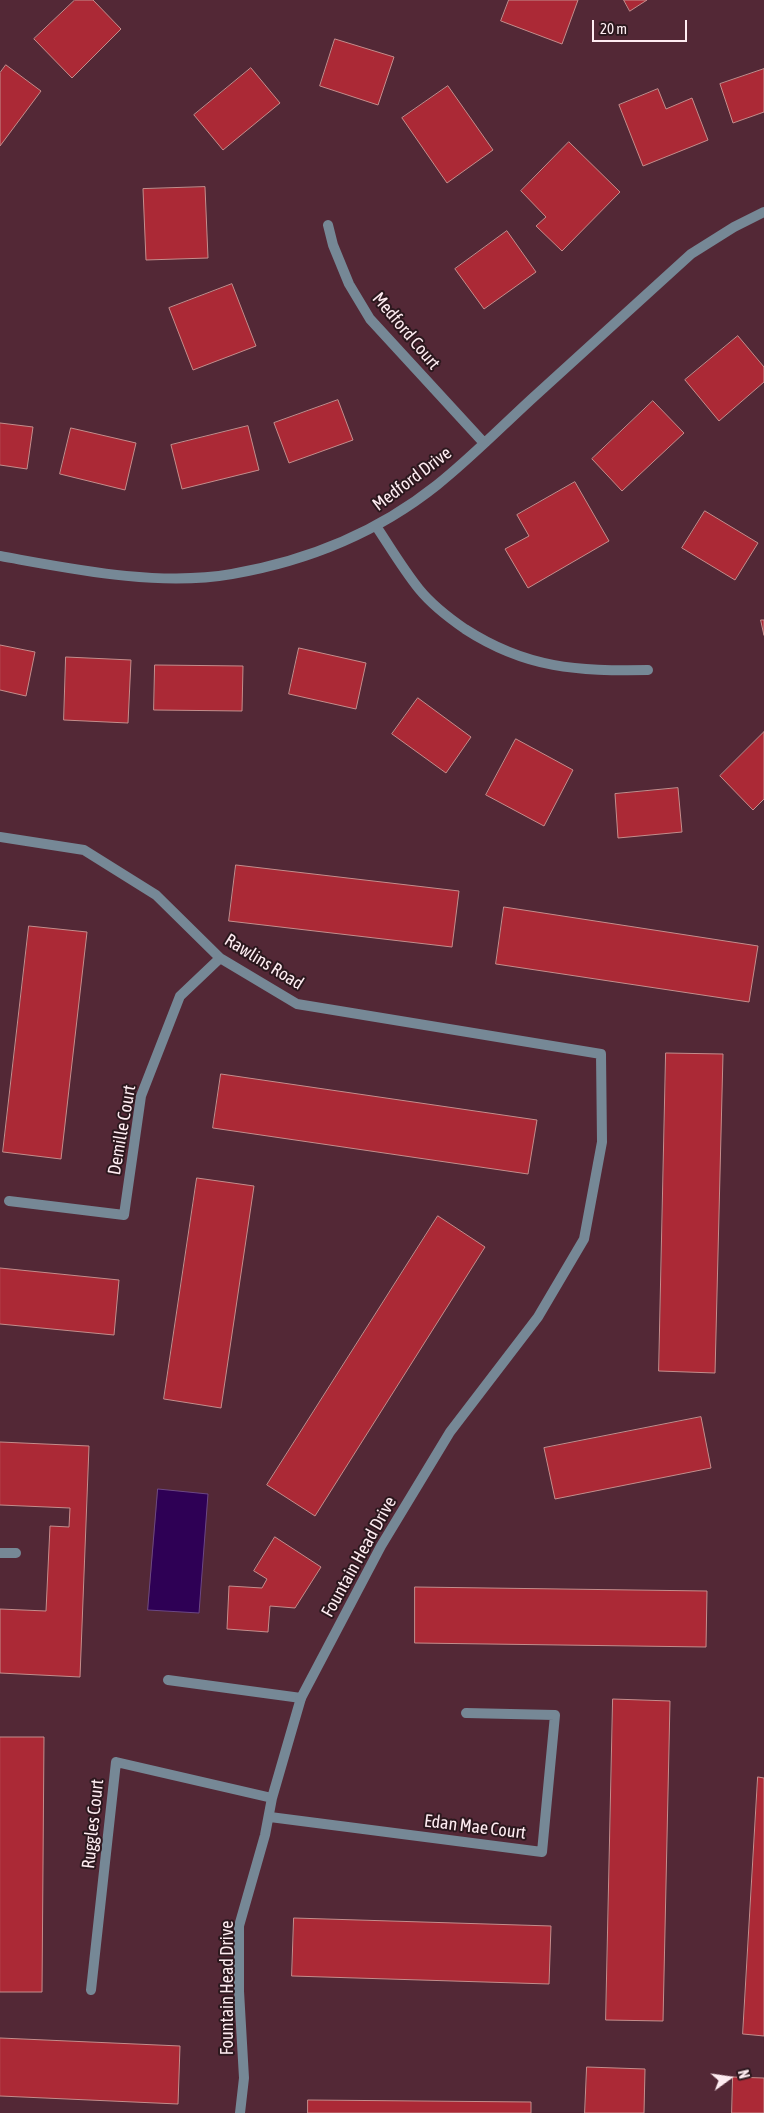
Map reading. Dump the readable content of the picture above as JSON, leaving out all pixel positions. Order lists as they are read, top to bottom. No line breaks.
{"streets":{"street":["Medford Court","Medford Drive","Rawlins Road","Demille Court","Fountain Head Drive","Ruggles Court","Edan Mae Court"]},"crossings":[["Medford Court","Medford Drive"],["Rawlins Road","Demille Court"],["Rawlins Road","Fountain Head Drive"],["Fountain Head Drive","Ruggles Court"],["Fountain Head Drive","Edan Mae Court"]],"scale_bar":"20 m","north":"right"}
